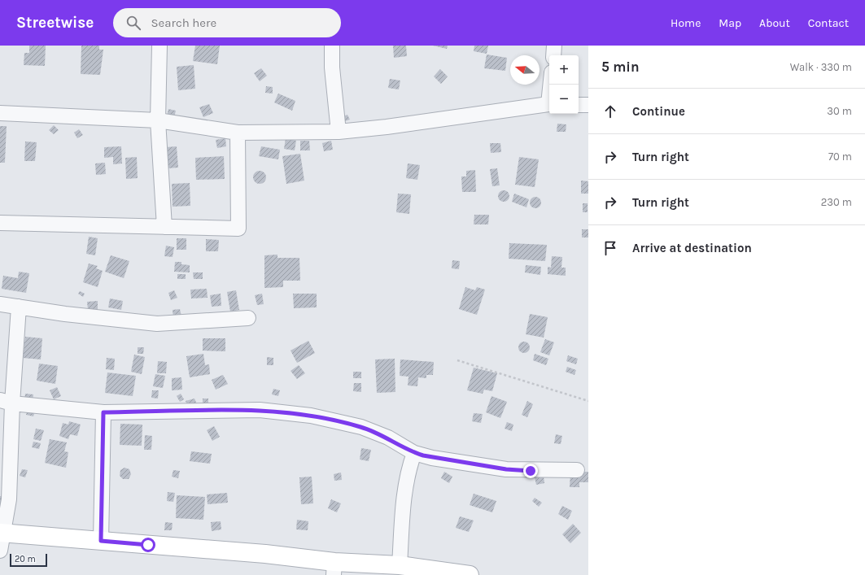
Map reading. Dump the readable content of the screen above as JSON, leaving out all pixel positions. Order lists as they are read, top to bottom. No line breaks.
{"scale_bar":"20 m","north":"left","page":{"header":"Streetwise","search":"Search here","nav":["Home","Map","About","Contact"],"heading":["5 min","Walk · 330 m"],"map_buttons":["+","−"],"list":[["Continue","30 m"],["Turn right","70 m"],["Turn right","230 m"],"Arrive at destination"],"scale":"20 m"}}
